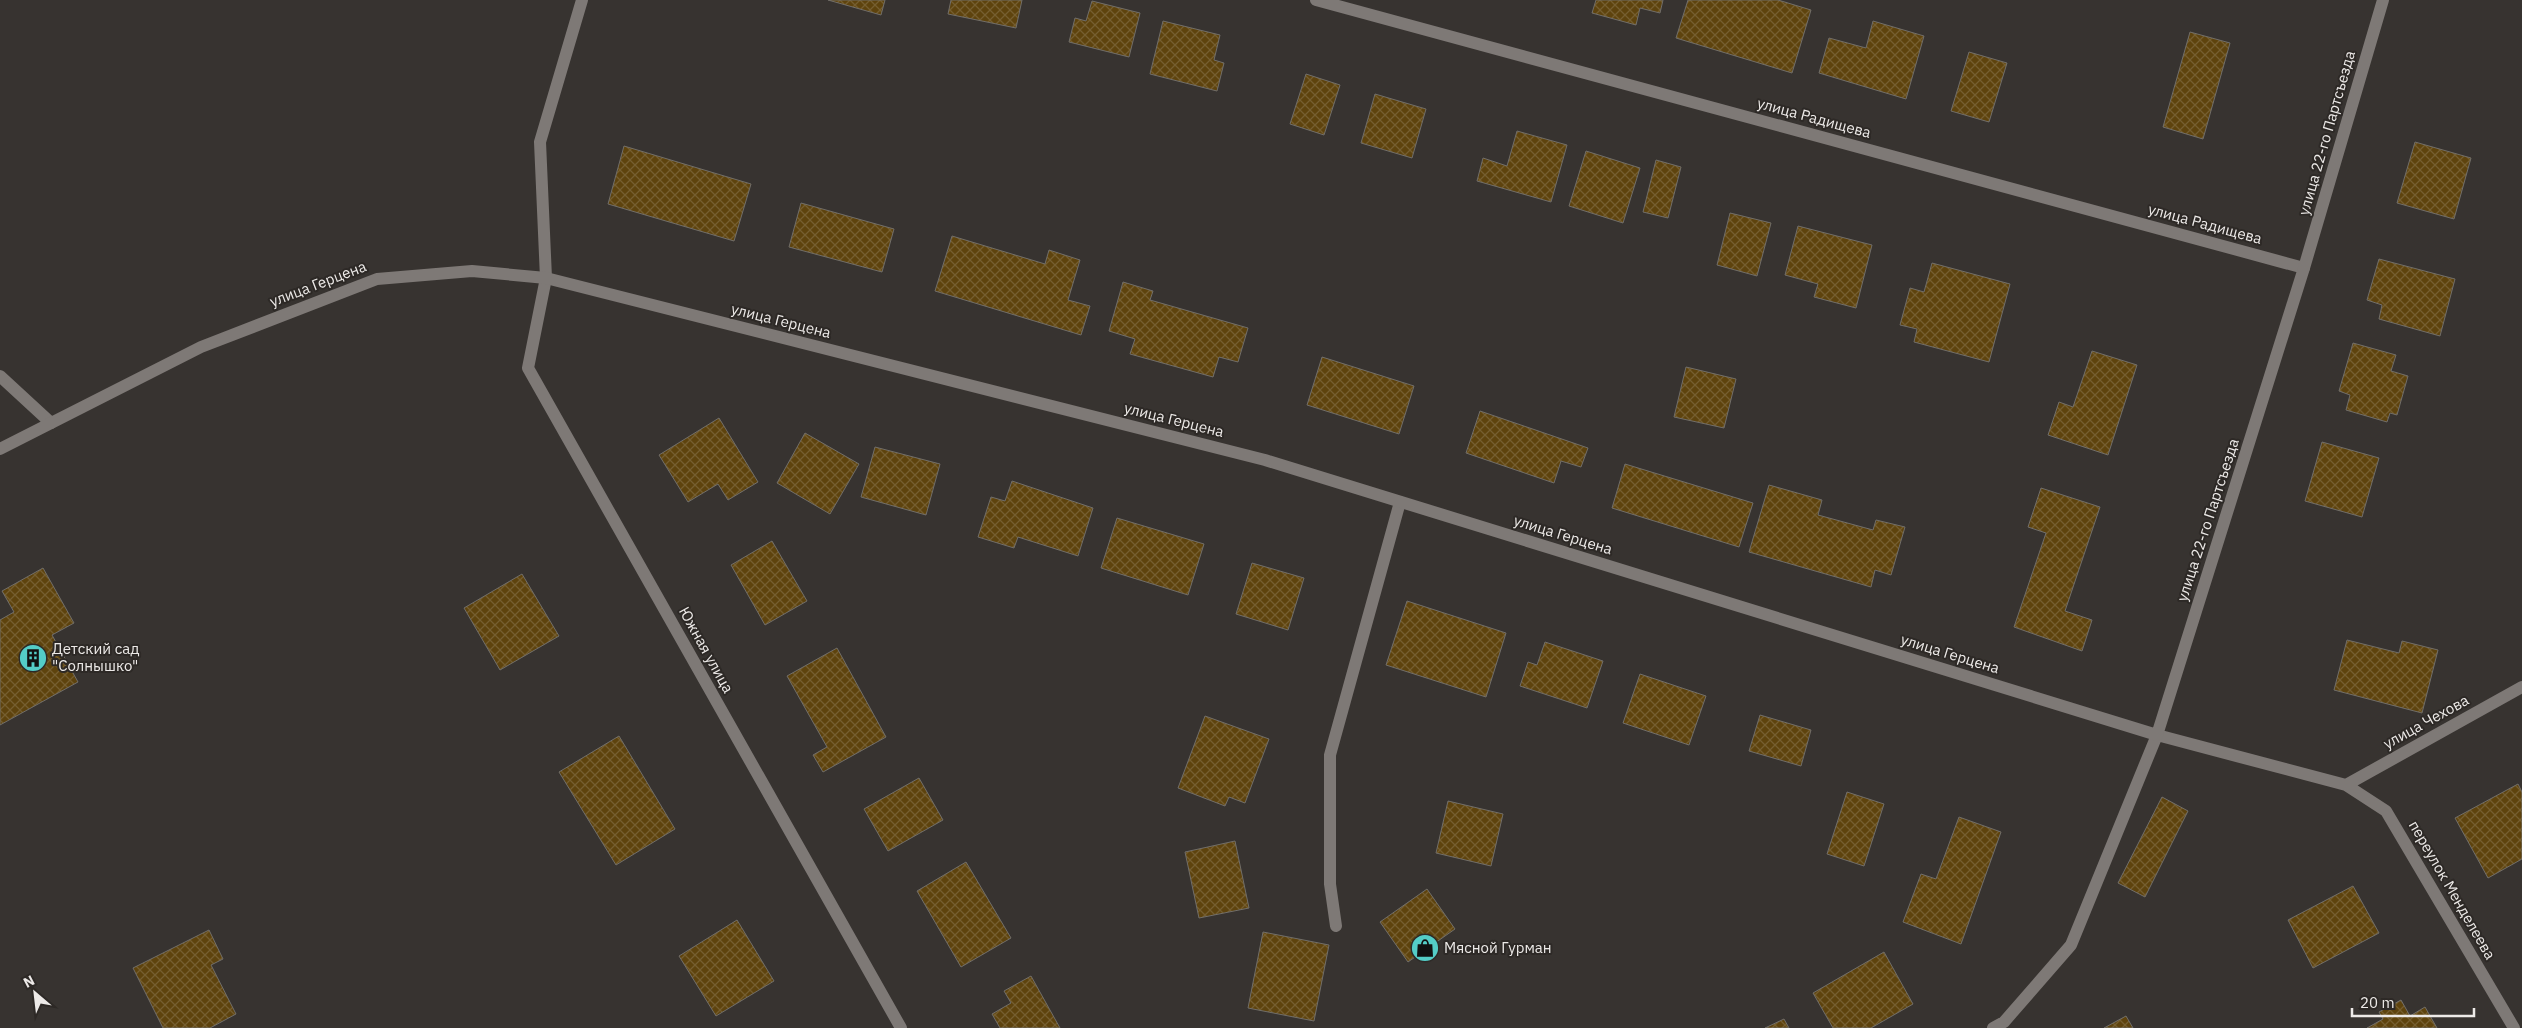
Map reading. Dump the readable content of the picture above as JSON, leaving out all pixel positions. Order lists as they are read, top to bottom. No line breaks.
{"streets":{"street":["улица Радищева","улица 22-го Партсъезда","улица Герцена","Южная улица","улица Чехова","переулок Менделеева"]},"crossings":[["улица Радищева","улица 22-го Партсъезда"],["улица 22-го Партсъезда","улица Герцена"],["улица Герцена","Южная улица"],["улица Герцена","улица Чехова"],["улица Герцена","переулок Менделеева"],["улица Чехова","переулок Менделеева"]],"places":{"building":["Детский сад \"Солнышко\""],"shop":["Мясной Гурман"]},"scale_bar":"20 m","north":"top left"}
